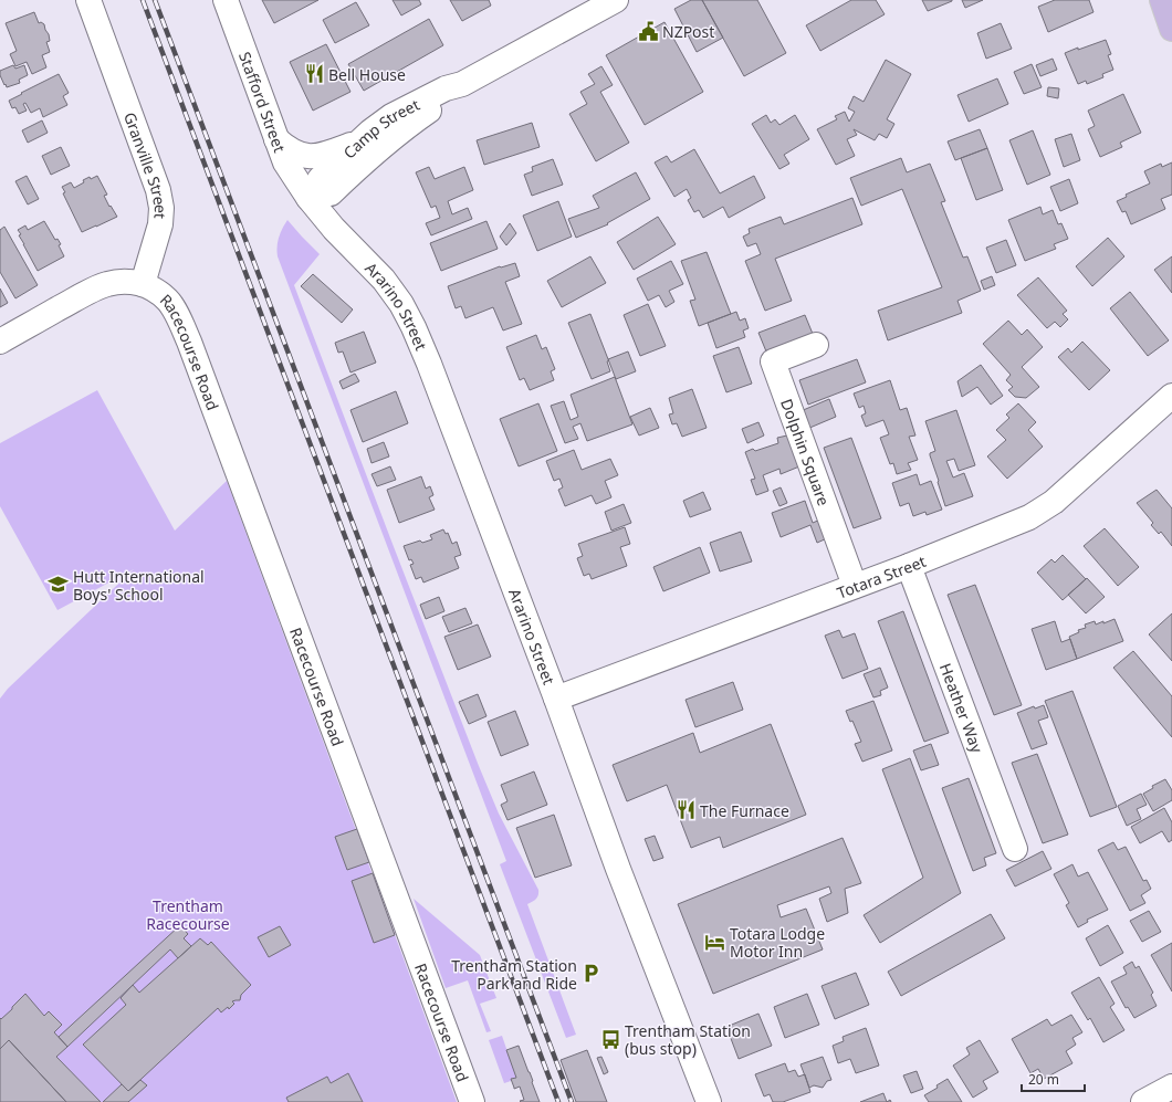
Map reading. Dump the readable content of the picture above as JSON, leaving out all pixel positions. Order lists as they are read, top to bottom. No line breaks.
{"streets":{"street":["Stafford Street","Camp Street","Granville Street","Ararino Street","Racecourse Road","Dolphin Square","Totara Street","Heather Way"]},"crossings":[["Stafford Street","Camp Street"],["Stafford Street","Ararino Street"],["Camp Street","Ararino Street"],["Granville Street","Racecourse Road"],["Ararino Street","Totara Street"],["Dolphin Square","Totara Street"],["Totara Street","Heather Way"]],"parks":["Trentham Racecourse"],"places":{"public building":["NZPost"],"restaurant":["Bell House","The Furnace"],"school or university":["Hutt International Boys' School"],"hotel":["Totara Lodge Motor Inn"],"parking":["Trentham Station Park and Ride"],"bus stop":["Trentham Station (bus stop)"]},"scale_bar":"20 m"}
